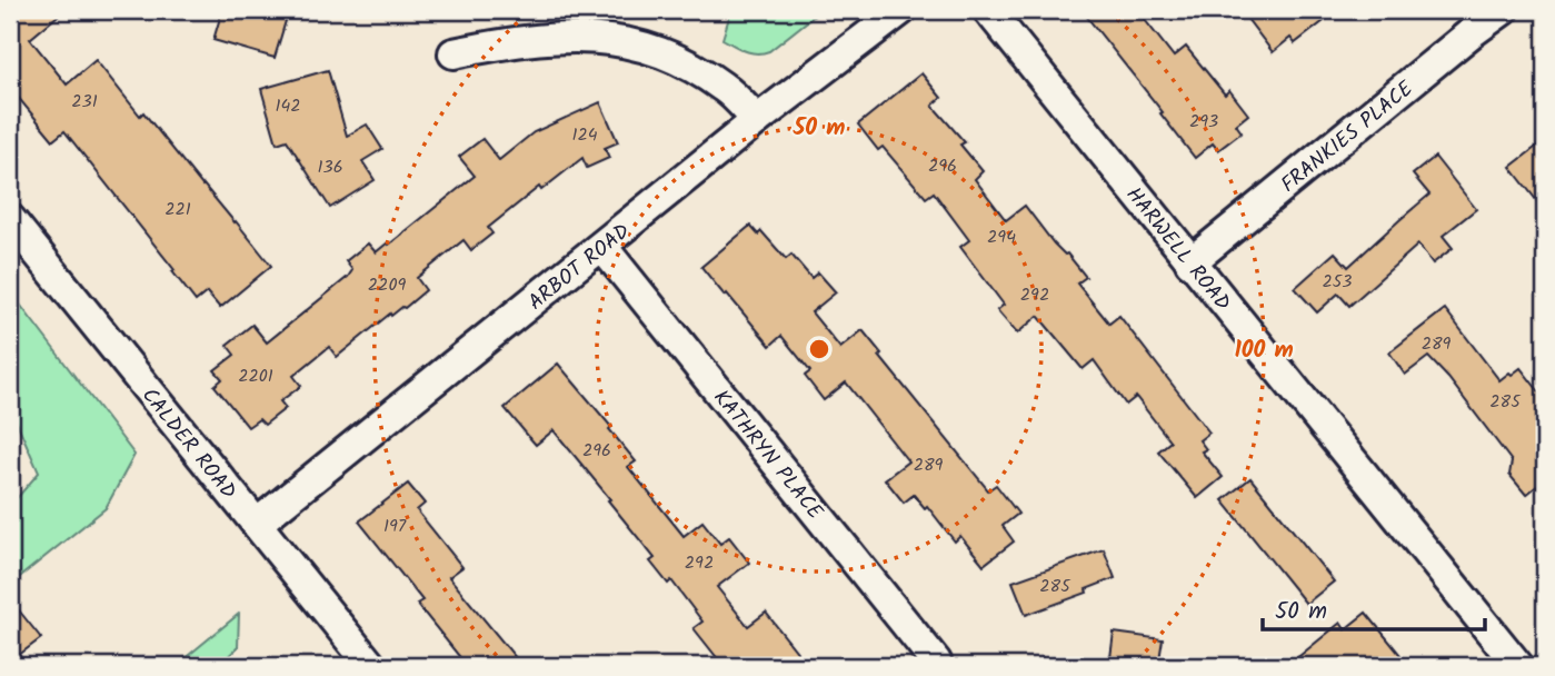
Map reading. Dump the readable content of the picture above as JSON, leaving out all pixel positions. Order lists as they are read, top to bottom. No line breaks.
{"streets":{"street":["FRANKIES PLACE","HARWELL ROAD","ARBOT ROAD","CALDER ROAD","KATHRYN PLACE"]},"crossings":[["FRANKIES PLACE","HARWELL ROAD"],["ARBOT ROAD","CALDER ROAD"],["ARBOT ROAD","KATHRYN PLACE"]],"house_numbers":["231","142","293","124","296","136","221","294","253","2209","292","289","2201","285","296","289","197","292","285"],"scale_bar":"50 m","rings":["50 m","100 m"]}
